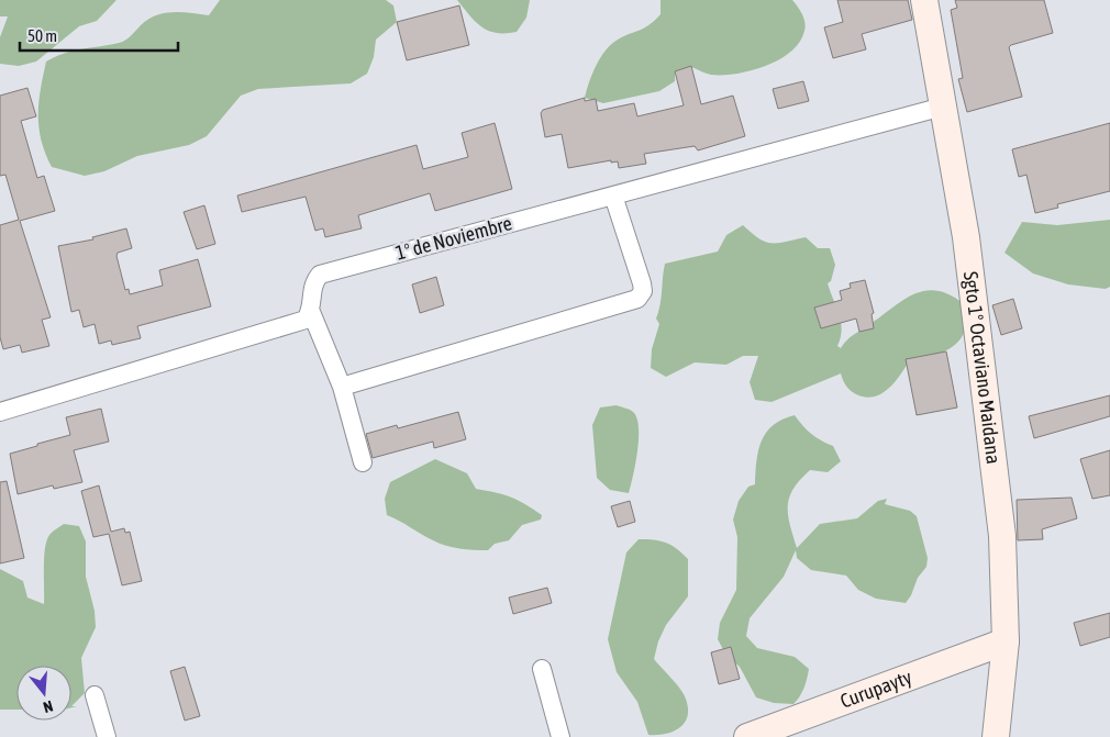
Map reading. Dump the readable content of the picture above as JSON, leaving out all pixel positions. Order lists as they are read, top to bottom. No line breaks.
{"streets":{"main road":["Sgto 1° Octaviano Maidana","Curupayty"],"street":["1º de Noviembre"]},"crossings":[["1º de Noviembre","Sgto 1° Octaviano Maidana"],["Sgto 1° Octaviano Maidana","Curupayty"]],"scale_bar":"50 m","north":"bottom"}
